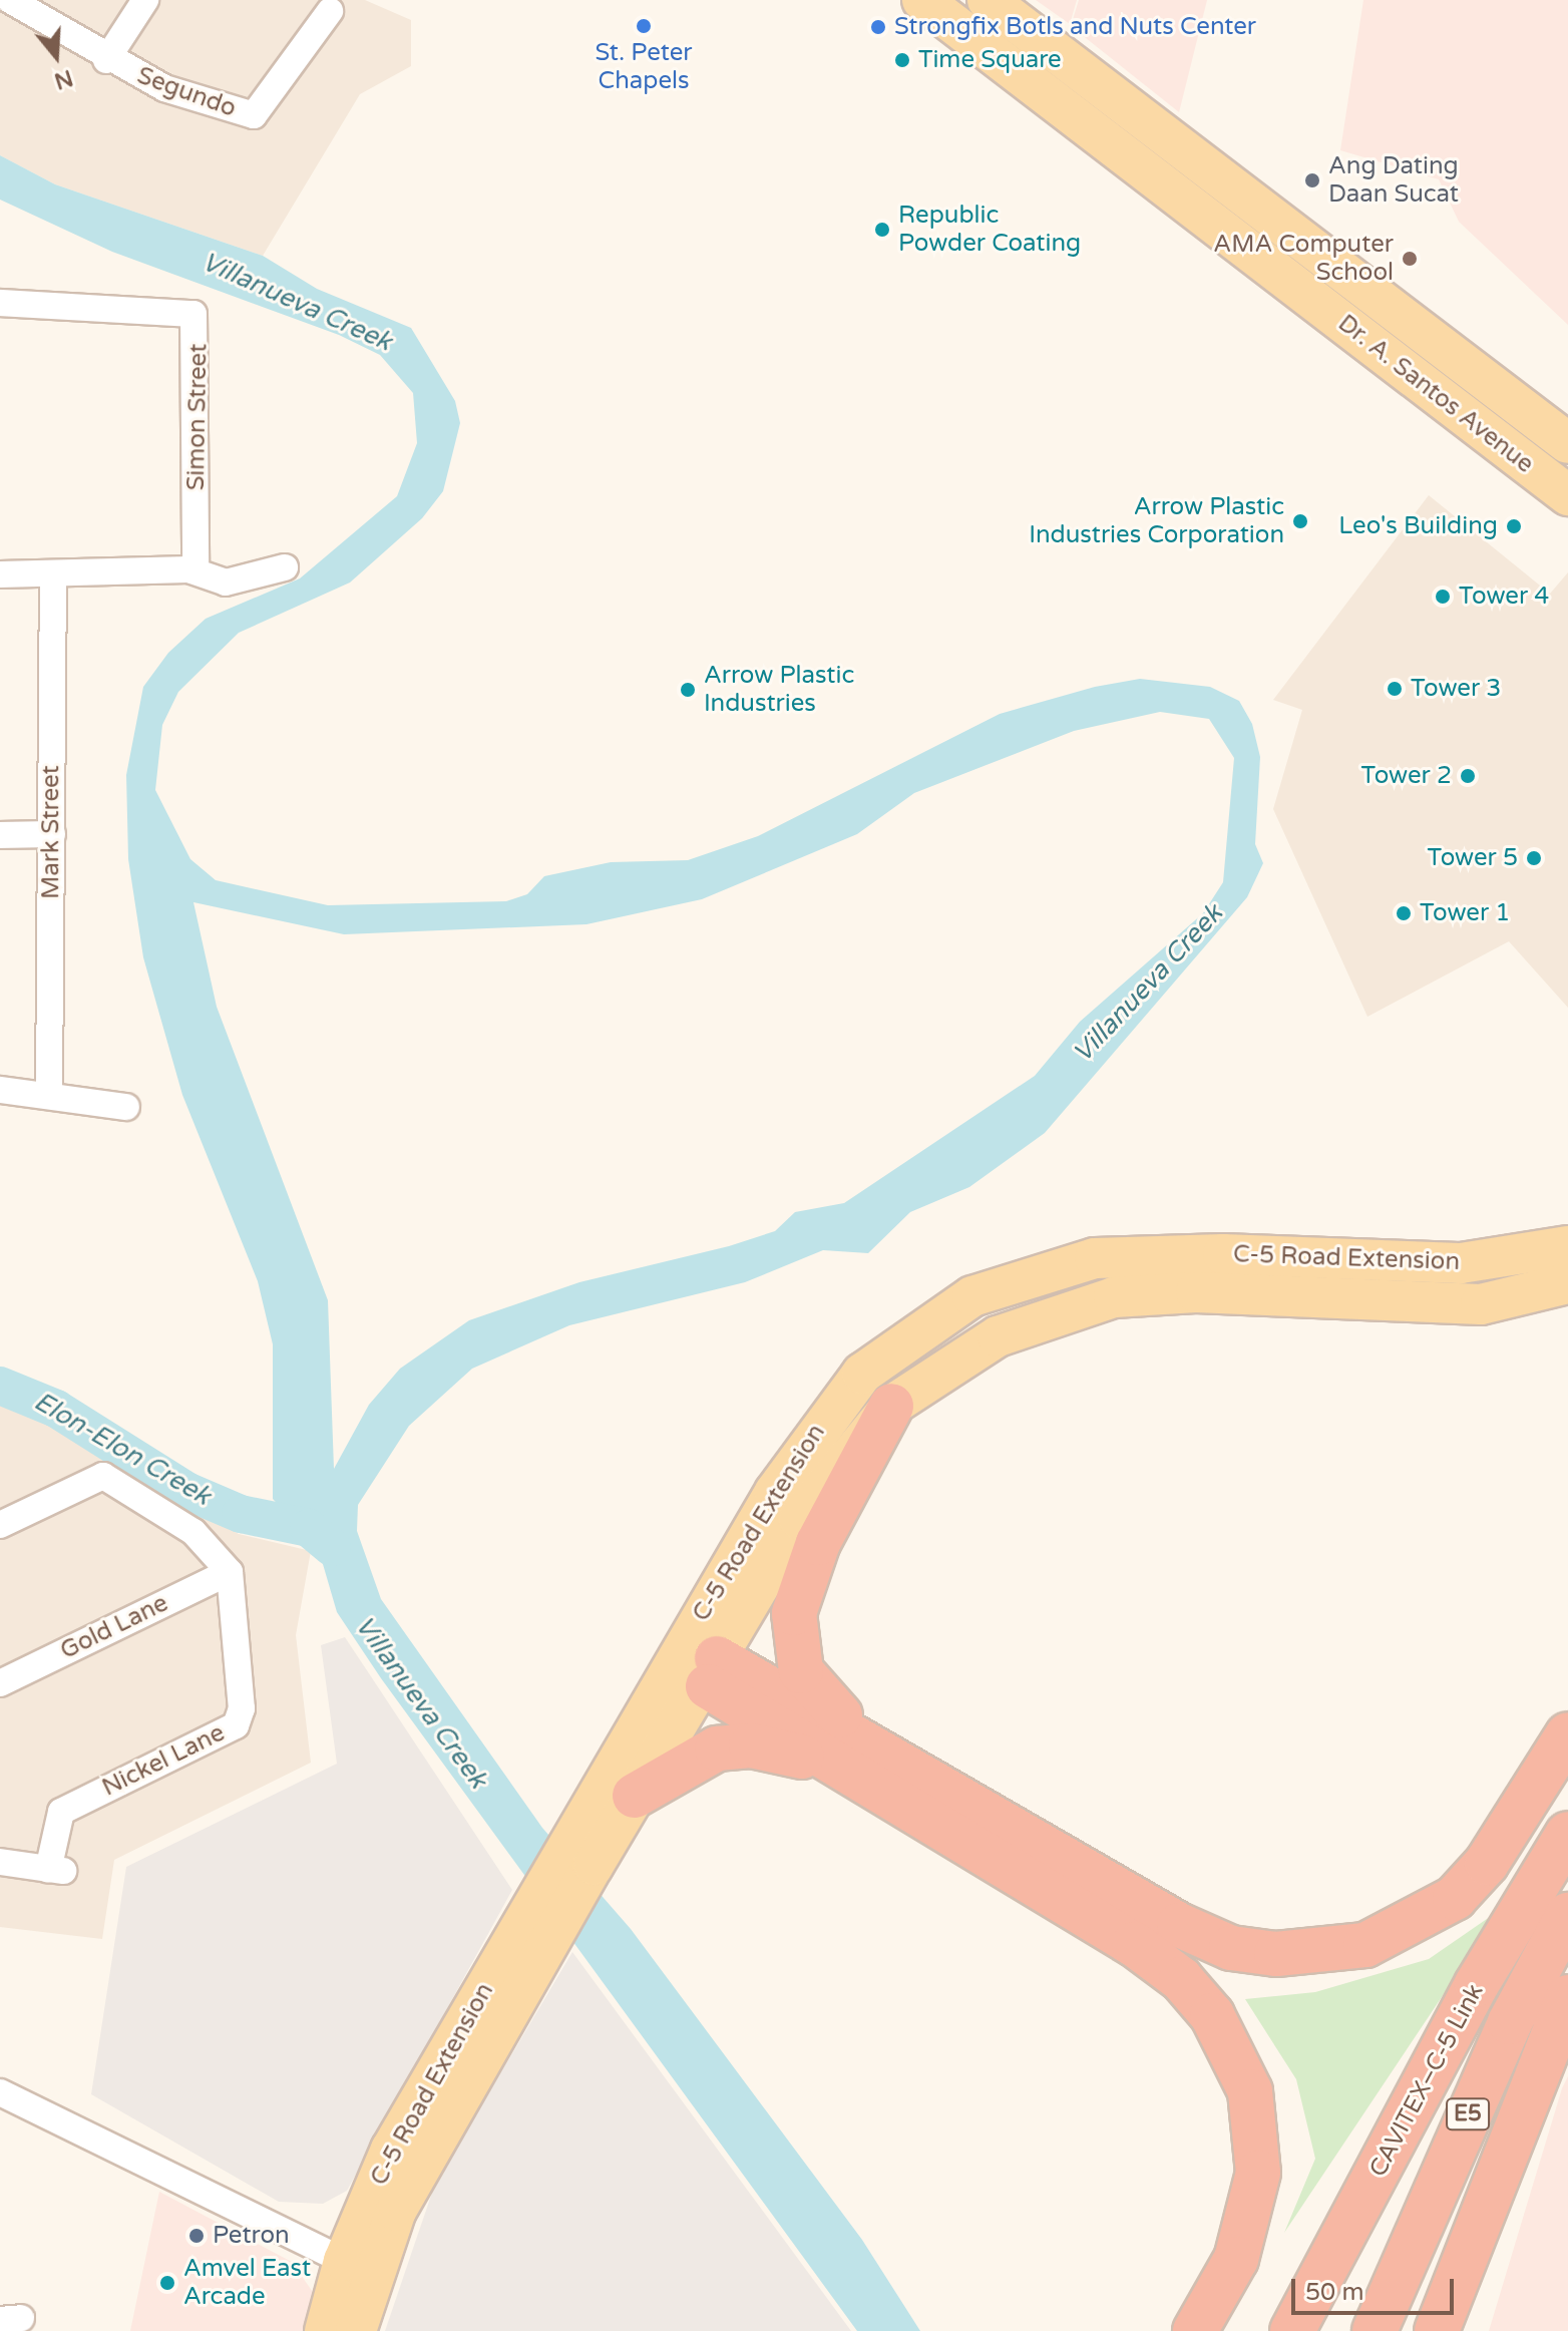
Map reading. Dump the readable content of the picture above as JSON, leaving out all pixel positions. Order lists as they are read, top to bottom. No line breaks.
{"streets":{"highway":["CAVITEX–C-5 Link","E5"],"main road":["Dr. A. Santos Avenue","C-5 Road Extension"],"street":["Segundo","Simon Street","Mark Street","Gold Lane","Nickel Lane"]},"crossings":[["Gold Lane","Nickel Lane"]],"water":["Villanueva Creek","Elon-Elon Creek"],"places":["St. Peter Chapels","Strongfix Botls and Nuts Center","Time Square","Ang Dating Daan Sucat","Republic Powder Coating","AMA Computer School","Arrow Plastic Industries Corporation","Leo's Building","Tower 4","Tower 3","Arrow Plastic Industries","Tower 2","Tower 5","Tower 1","Petron","Amvel East Arcade"],"scale_bar":"50 m","north":"bottom"}
